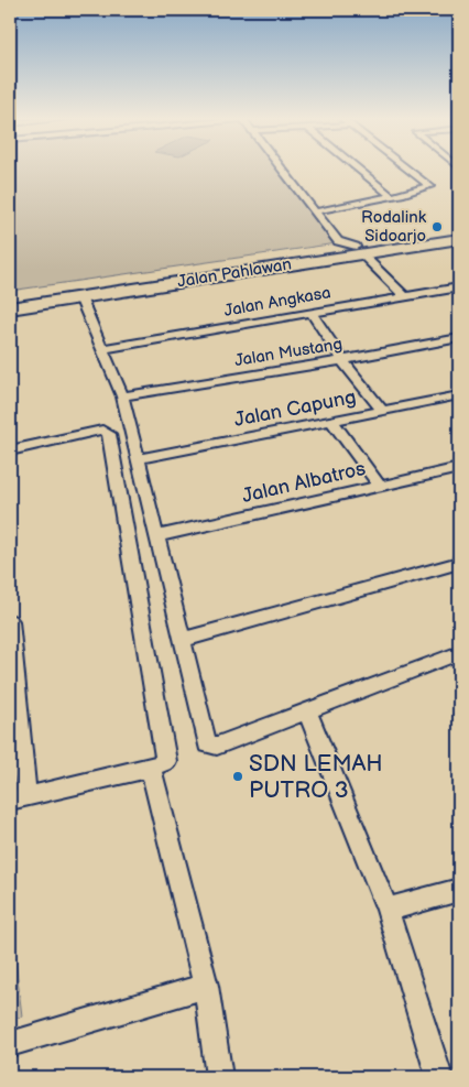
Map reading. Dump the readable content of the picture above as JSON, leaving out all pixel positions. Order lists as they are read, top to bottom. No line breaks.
{"streets":{"main road":["Jalan Pahlawan"],"street":["Jalan Angkasa","Jalan Mustang","Jalan Capung","Jalan Albatros"]},"places":["Rodalink Sidoarjo","SDN LEMAH PUTRO 3"]}
